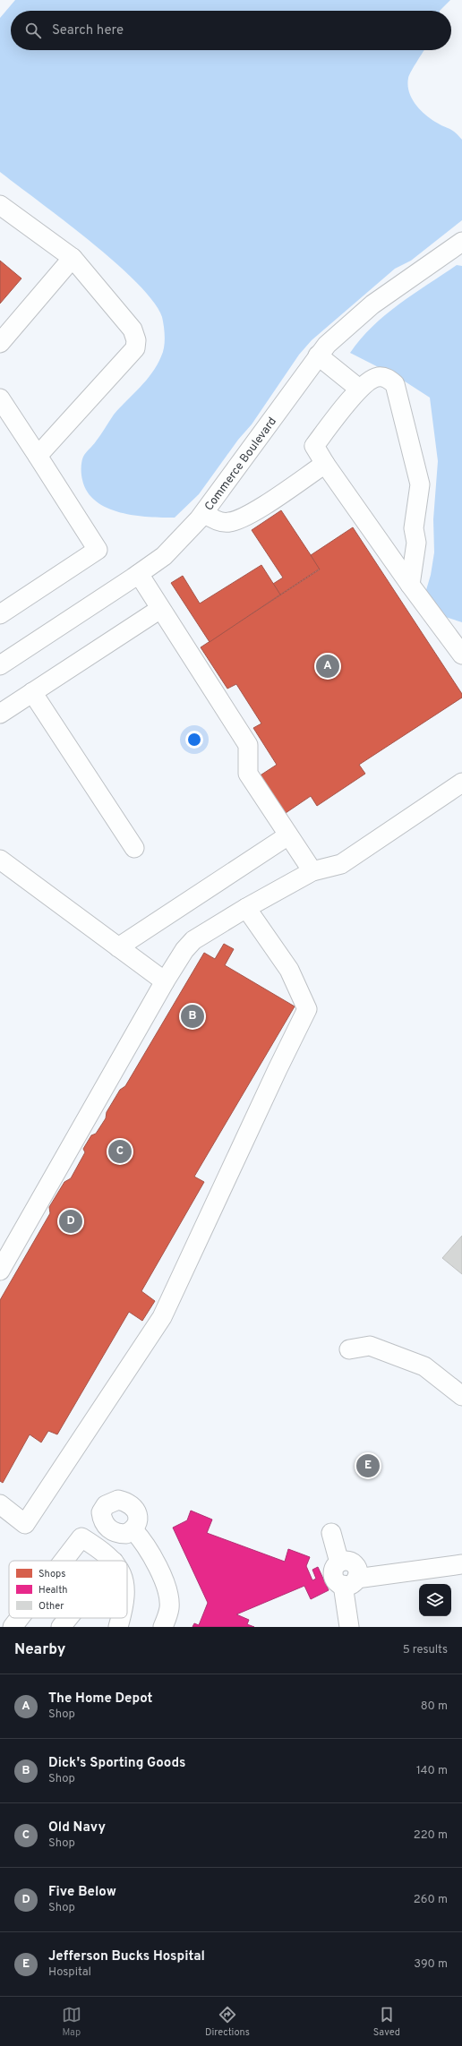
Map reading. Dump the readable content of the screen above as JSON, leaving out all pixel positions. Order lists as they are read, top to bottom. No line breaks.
{"streets":{"street":["Commerce Boulevard"]},"legend":["Shops","Health","Other"],"page":{"search":"Search here","pins":["A","B","C","D","E"],"heading":["Nearby","5 results"],"list":[{"mark":"A","name":"The Home Depot","note":"Shop","value":"80 m"},{"mark":"B","name":"Dick's Sporting Goods","note":"Shop","value":"140 m"},{"mark":"C","name":"Old Navy","note":"Shop","value":"220 m"},{"mark":"D","name":"Five Below","note":"Shop","value":"260 m"},{"mark":"E","name":"Jefferson Bucks Hospital","note":"Hospital","value":"390 m"}],"nav":["Map","Directions","Saved"]}}
